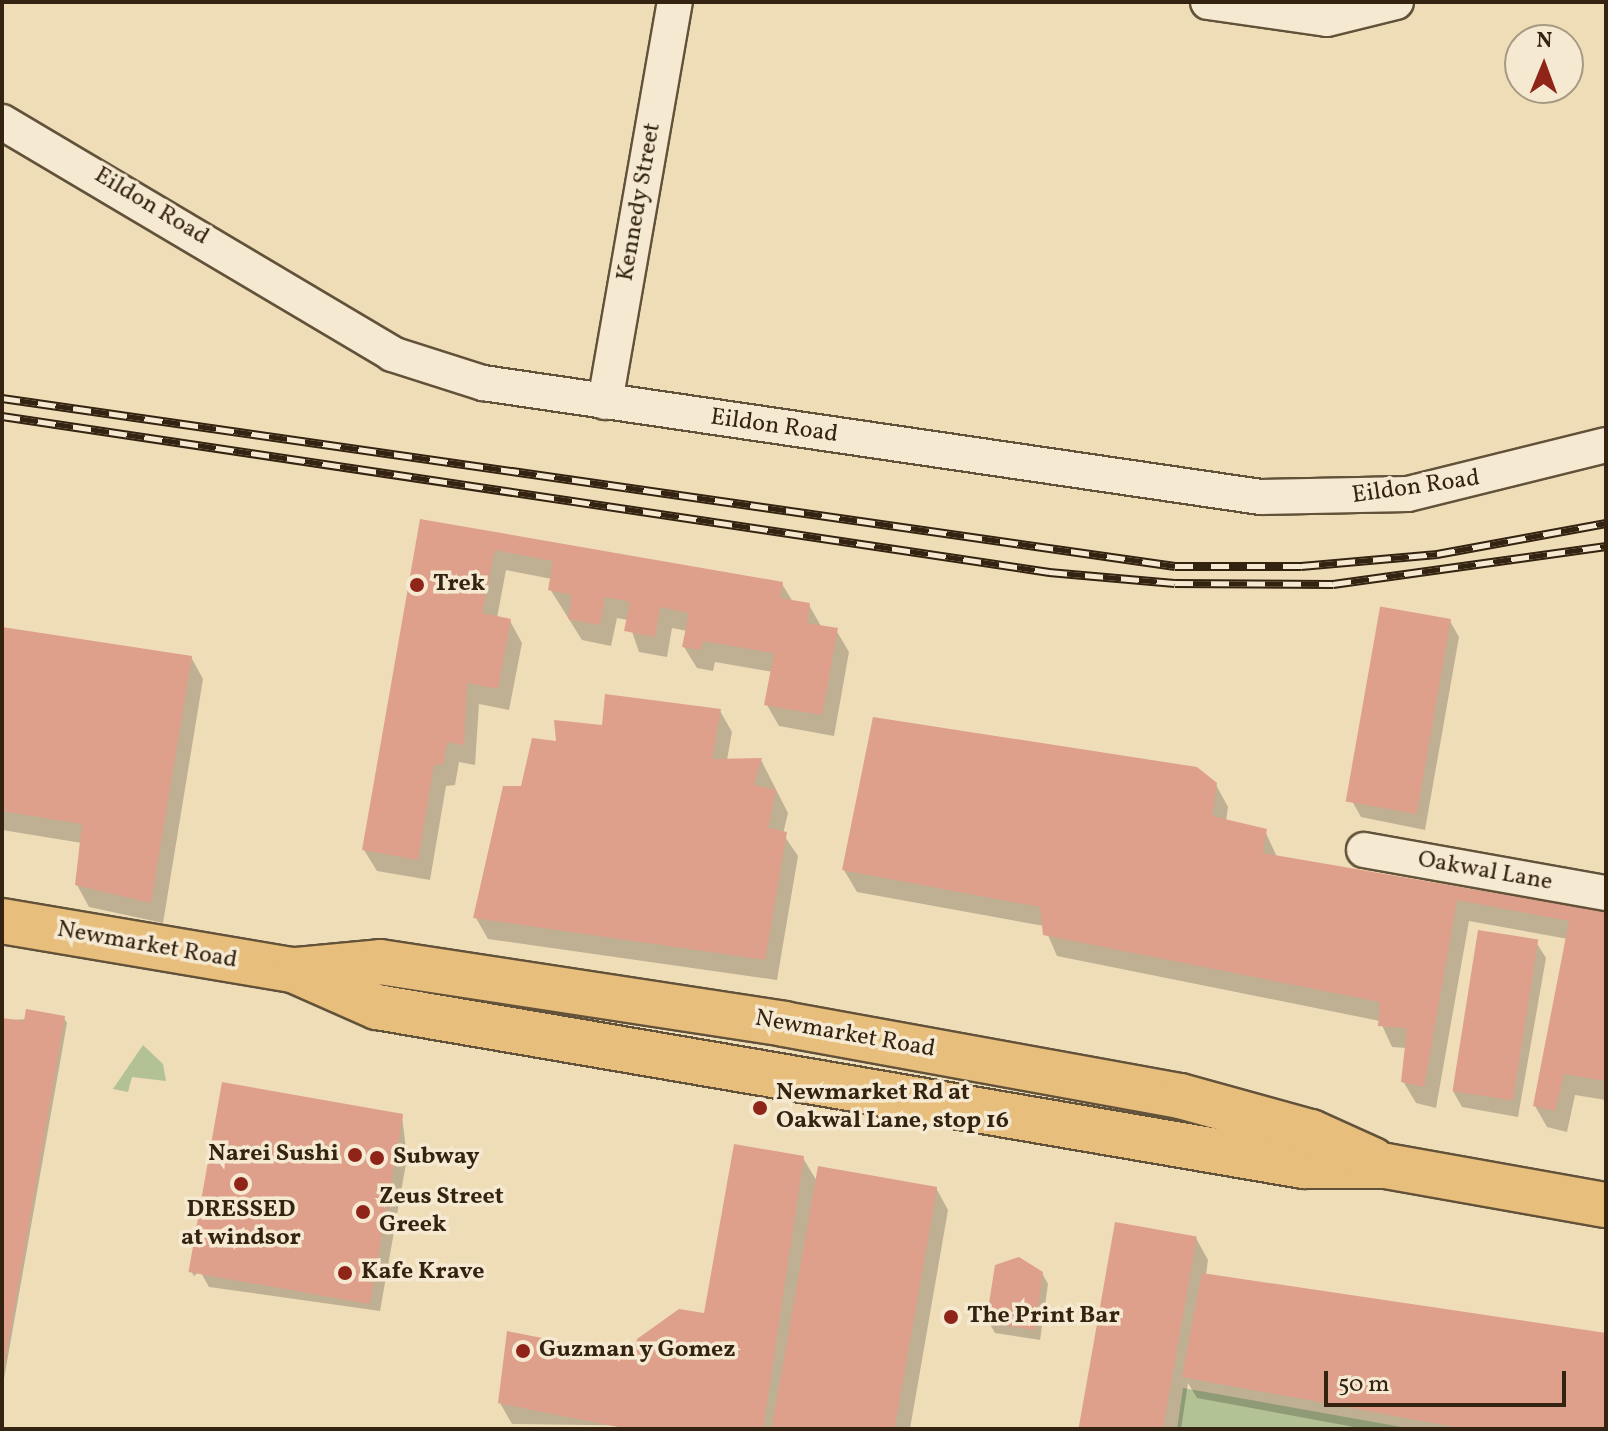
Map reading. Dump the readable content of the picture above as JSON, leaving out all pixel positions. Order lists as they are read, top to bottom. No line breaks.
{"streets":{"main road":["Newmarket Road"],"street":["Kennedy Street","Eildon Road","Oakwal Lane"]},"crossings":[["Kennedy Street","Eildon Road"]],"places":["Trek","Newmarket Rd at Oakwal Lane, stop 16","Narei Sushi","Subway","DRESSED at windsor","Zeus Street Greek","Kafe Krave","The Print Bar","Guzman y Gomez"],"scale_bar":"50 m","north":"top"}
